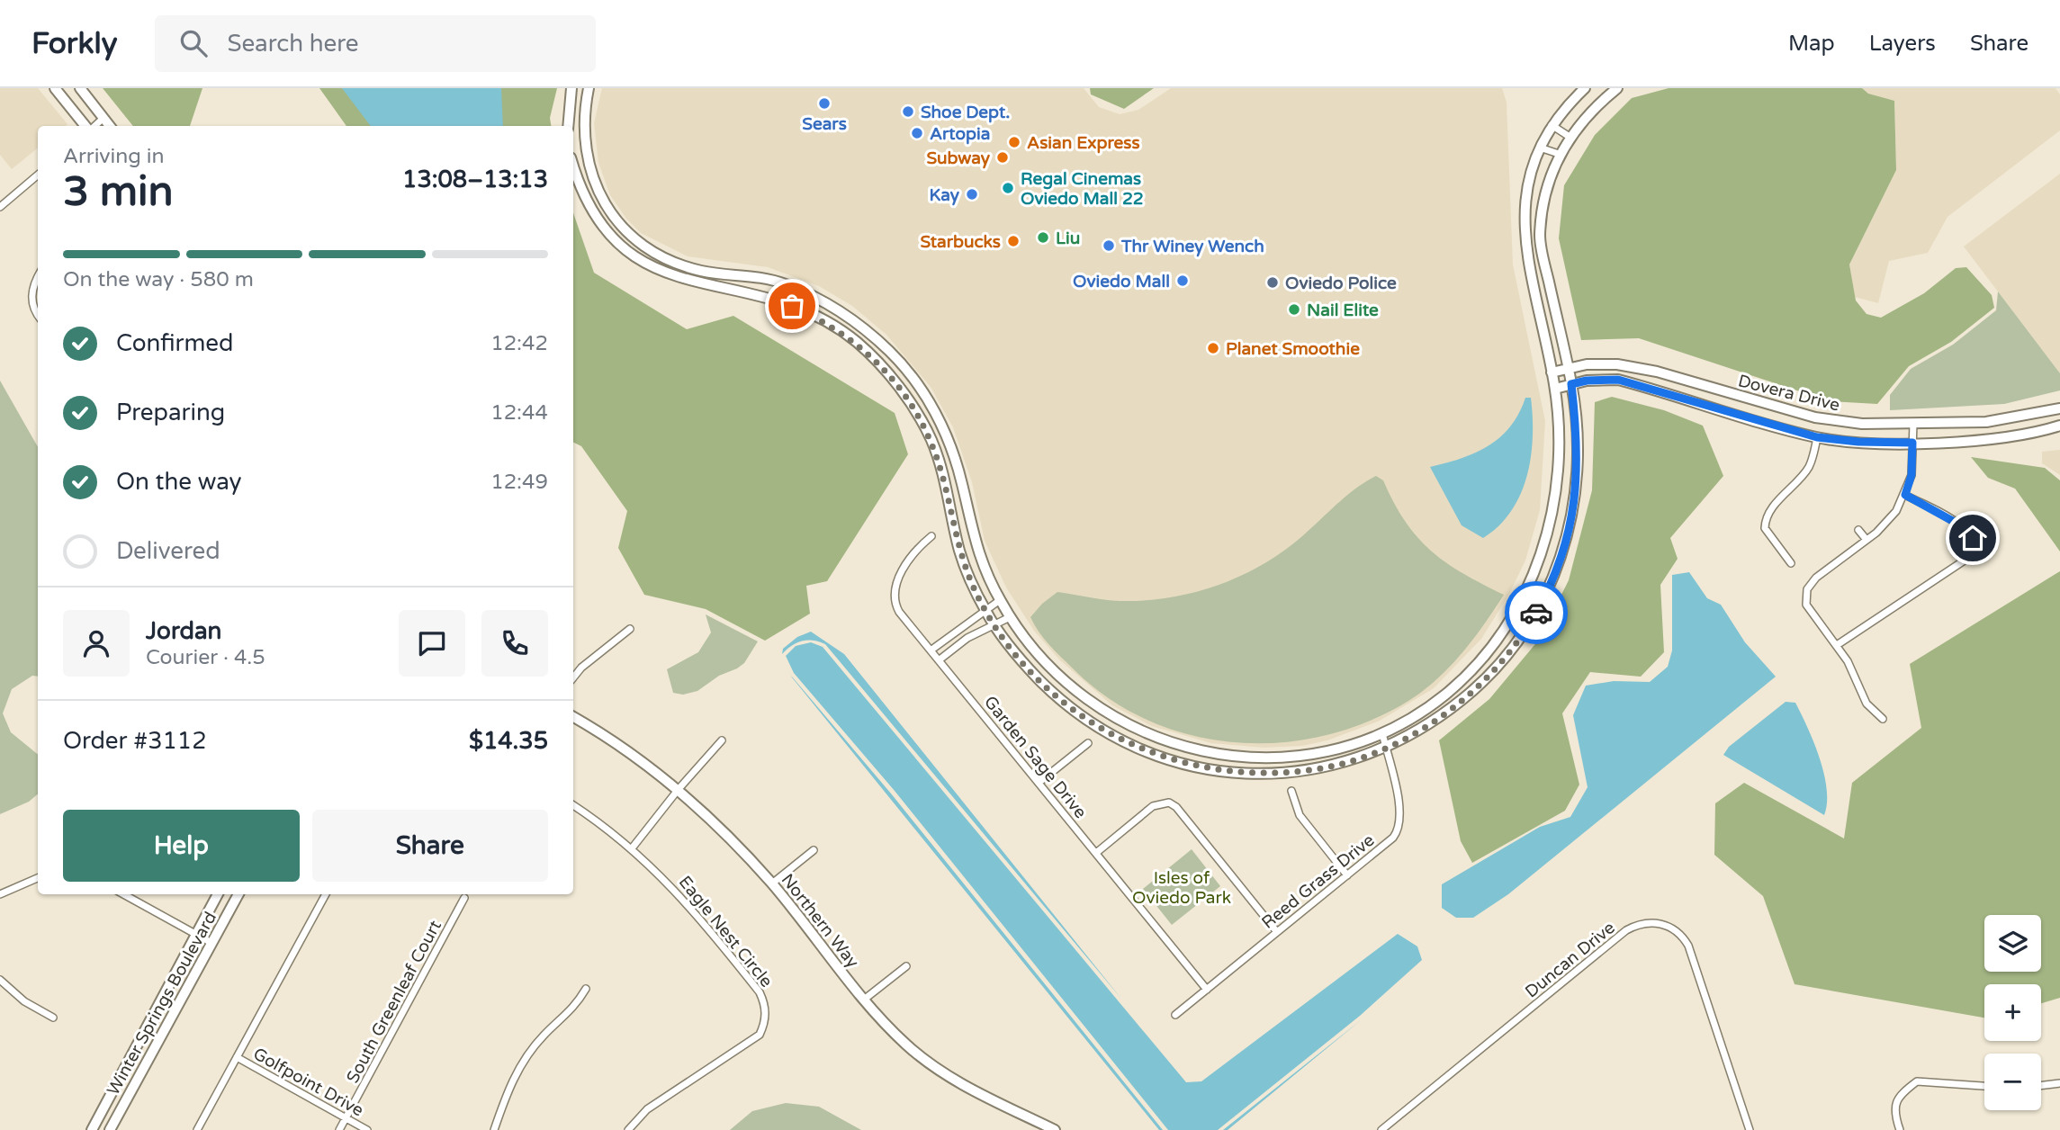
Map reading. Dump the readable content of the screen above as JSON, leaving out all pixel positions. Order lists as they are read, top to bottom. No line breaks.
{"streets":{"street":["Dovera Drive","Garden Sage Drive","Reed Grass Drive","Northern Way","Eagle Nest Circle","Duncan Drive","South Greenleaf Court","Winter Springs Boulevard","Golfpoint Drive"]},"crossings":[["Garden Sage Drive","Reed Grass Drive"],["South Greenleaf Court","Golfpoint Drive"]],"parks":["Isles of Oviedo Park"],"places":["Sears","Shoe Dept.","Artopia","Asian Express","Subway","Regal Cinemas Oviedo Mall 22","Kay","Liu","Starbucks","Thr Winey Wench","Oviedo Mall","Oviedo Police","Nail Elite","Planet Smoothie"],"page":{"header":"Forkly","search":"Search here","nav":["Map","Layers","Share"],"heading":["3 min","Arriving in","13:08–13:13"],"panel":["Jordan","Courier · 4.5","Order #3112","$14.35"],"bar":"On the way · 580 m","list":[["Confirmed","12:42"],["Preparing","12:44"],["On the way","12:49"],"Delivered"],"buttons":["Help","Share"],"map_buttons":["+","−"]}}
